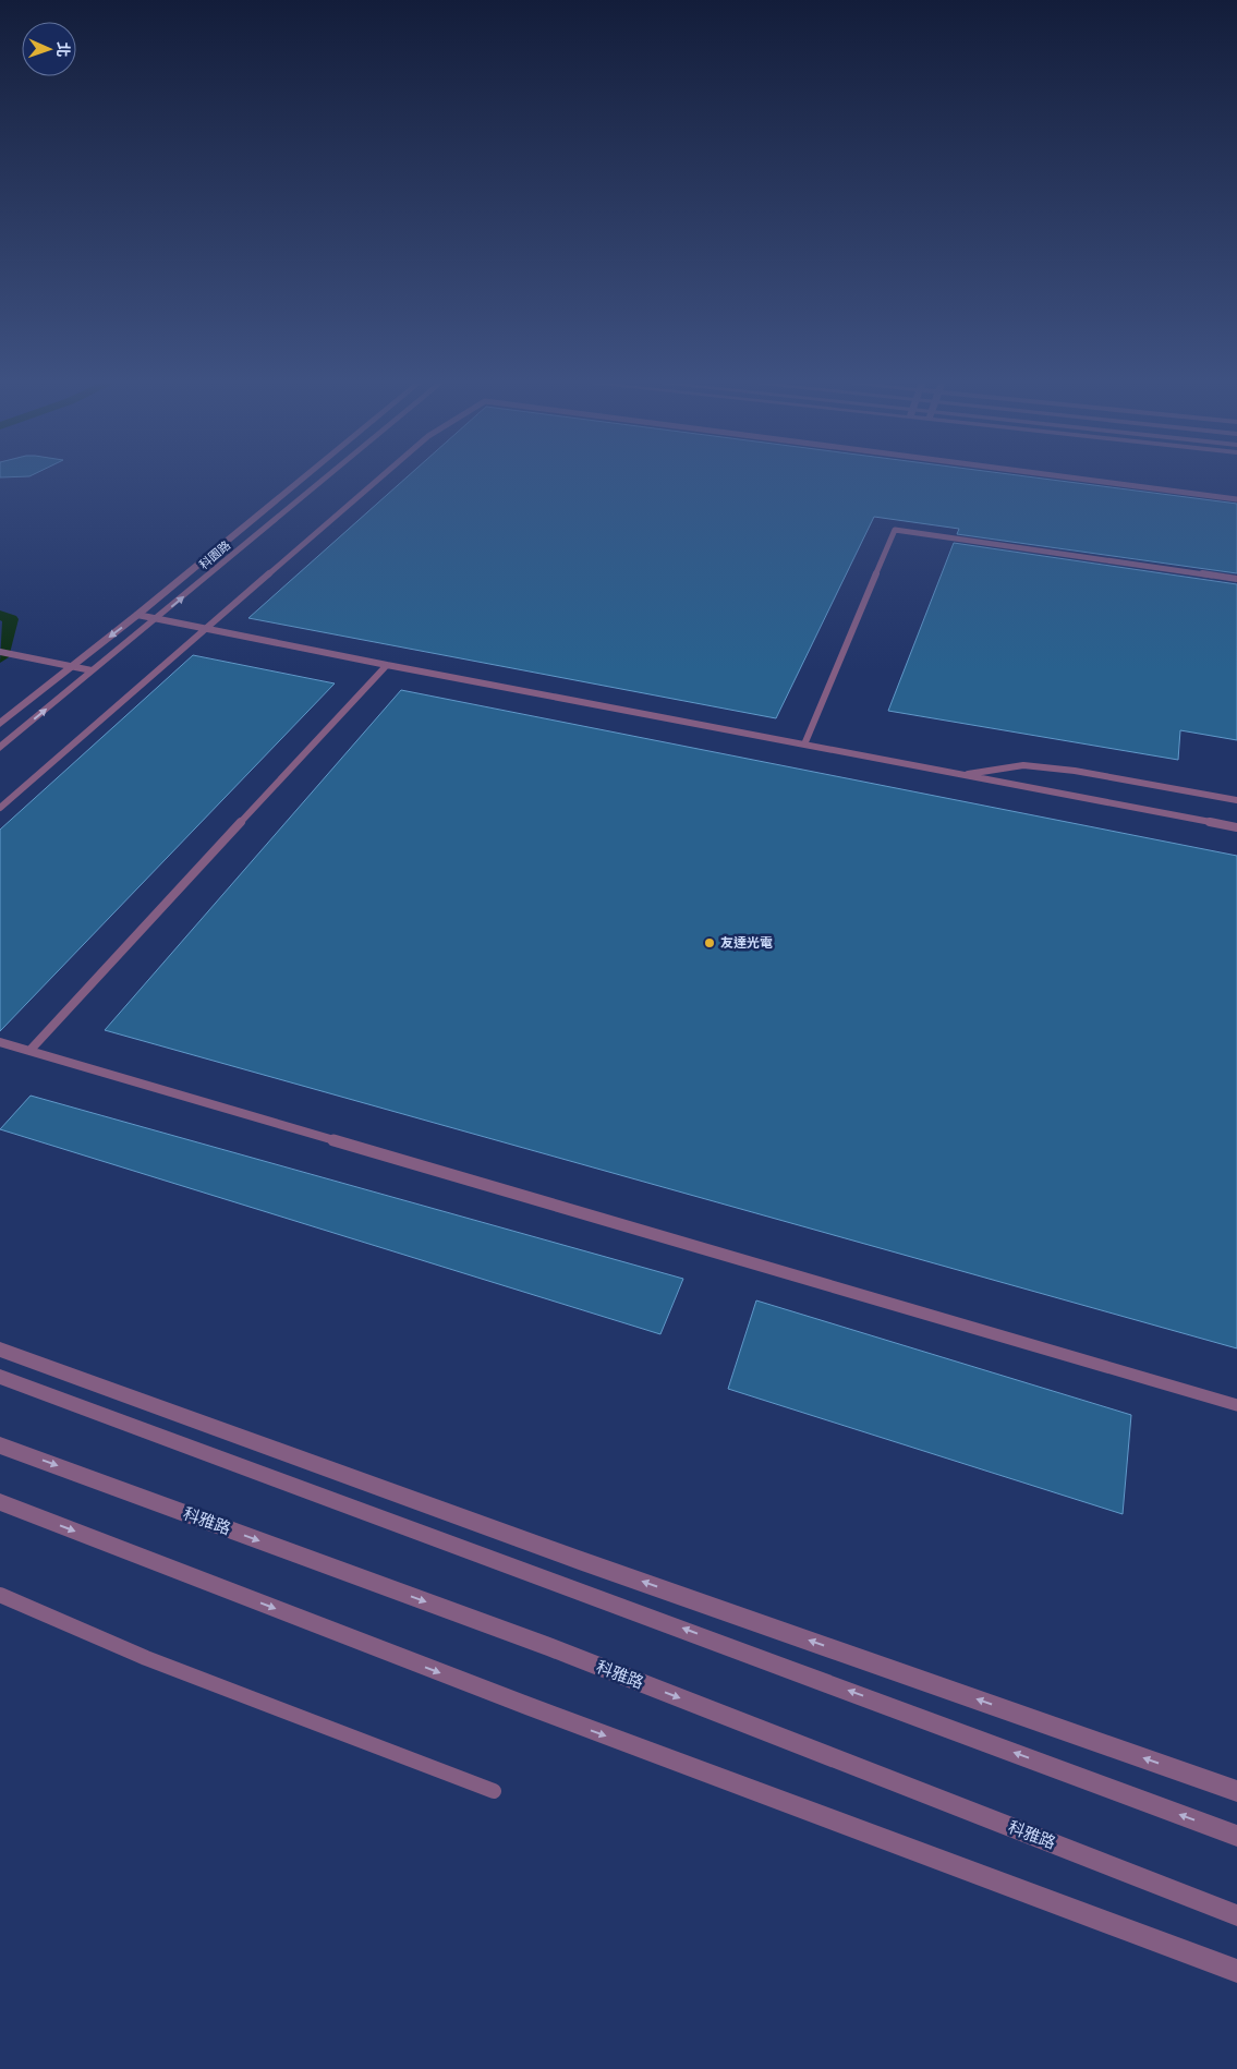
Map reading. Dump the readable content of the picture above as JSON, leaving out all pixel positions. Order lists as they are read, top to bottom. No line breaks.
{"streets":{"street":["科園路","科雅路"]},"places":["友達光電"],"north":"right"}
